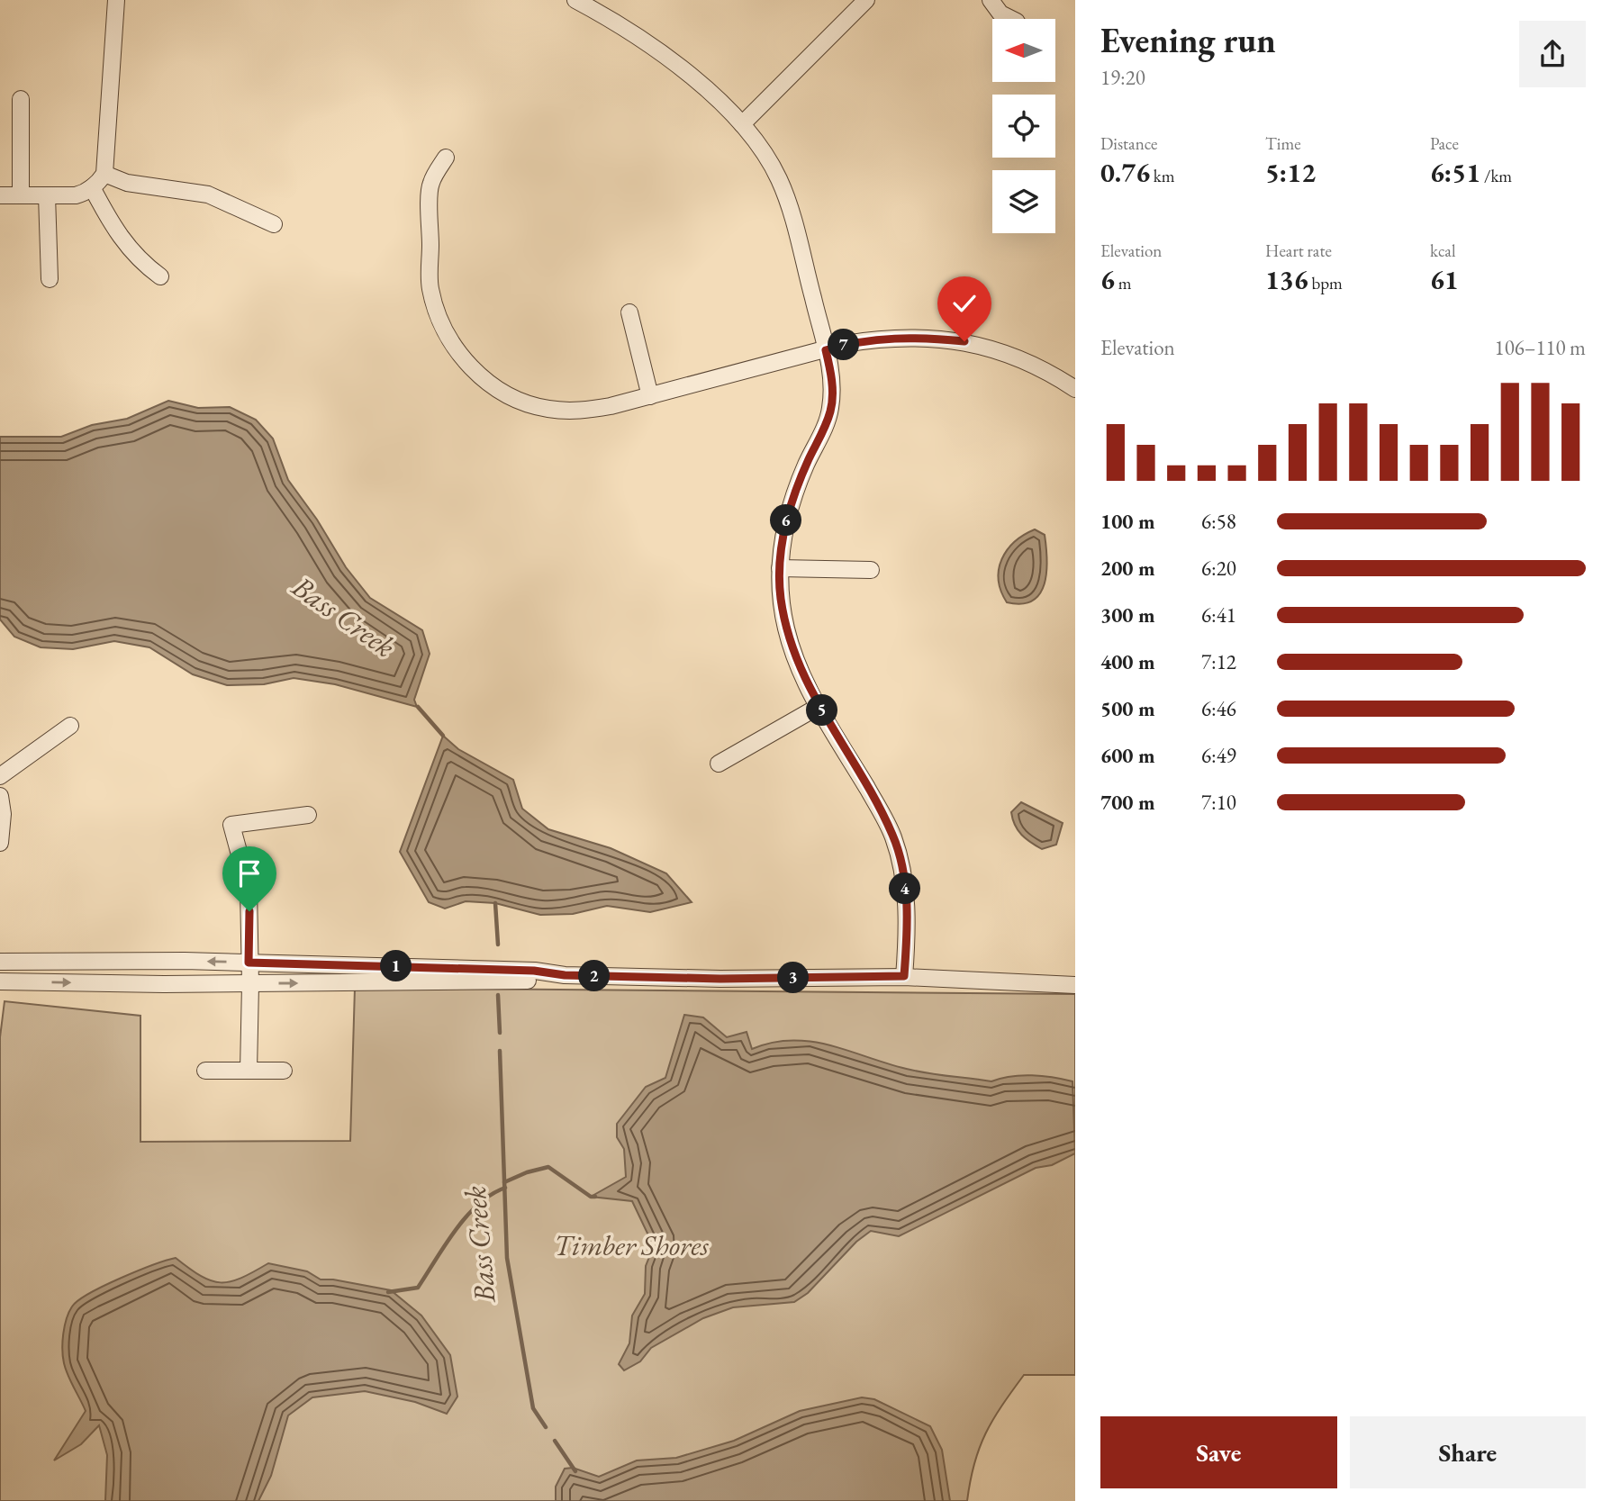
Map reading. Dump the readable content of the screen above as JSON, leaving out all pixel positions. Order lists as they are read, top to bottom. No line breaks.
{"water":["Bass Creek"],"parks":["Timber Shores"],"north":"left","page":{"heading":["Evening run","19:20"],"stats":[["Distance","0.76 km"],["Time","5:12"],["Pace","6:51 /km"],["Elevation","6 m"],["Heart rate","136 bpm"],["kcal","61"]],"chart":["Elevation","106–110 m"],"pins":["7","6","5","4","1","2","3"],"list":[{"name":"100 m","note":"6:58"},{"name":"200 m","note":"6:20"},{"name":"300 m","note":"6:41"},{"name":"400 m","note":"7:12"},{"name":"500 m","note":"6:46"},{"name":"600 m","note":"6:49"},{"name":"700 m","note":"7:10"}],"buttons":["Save","Share"]}}
